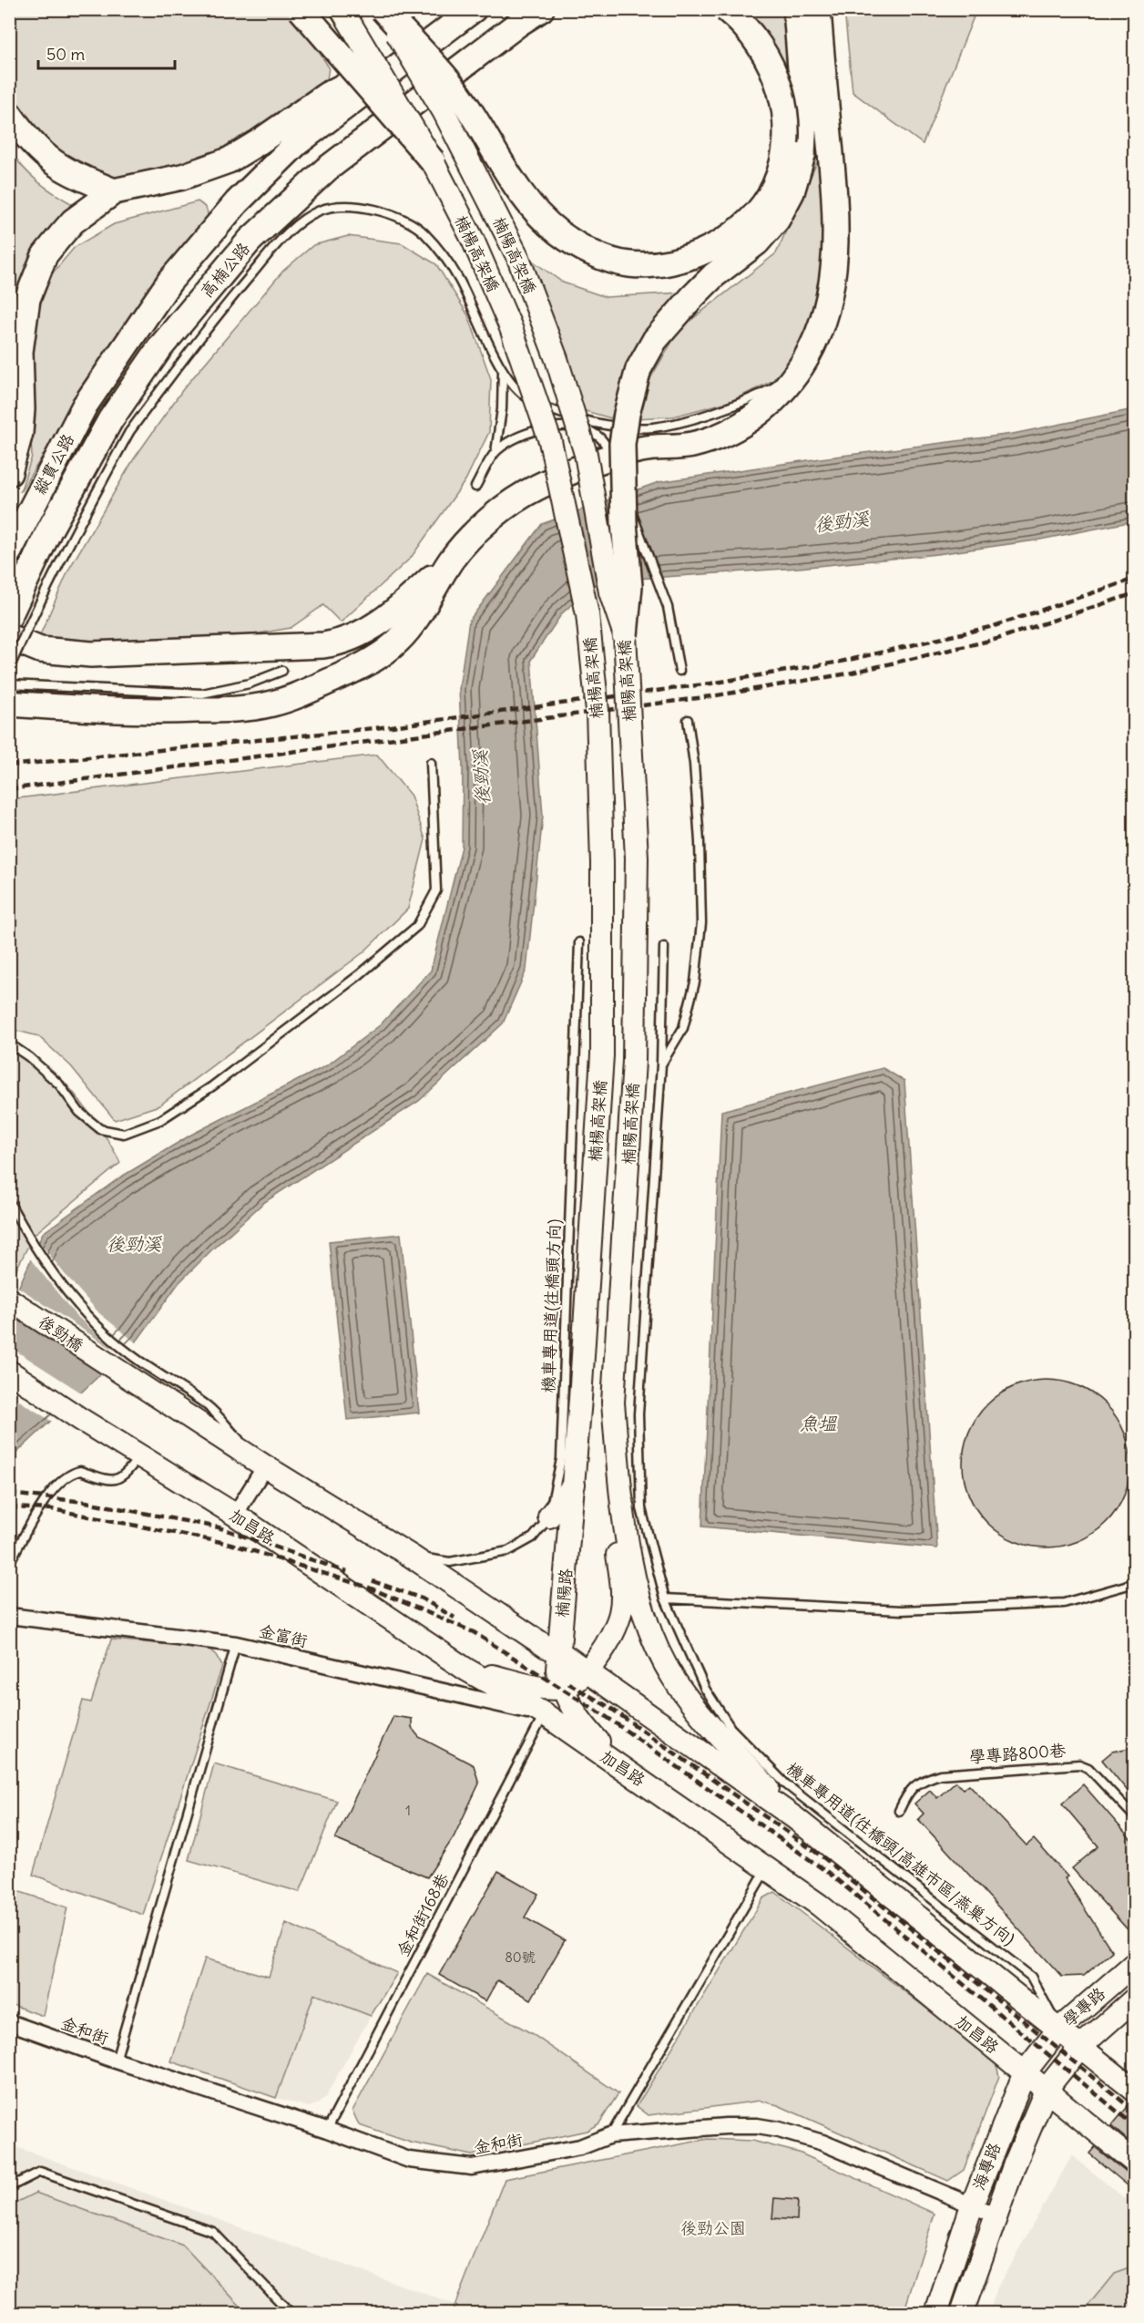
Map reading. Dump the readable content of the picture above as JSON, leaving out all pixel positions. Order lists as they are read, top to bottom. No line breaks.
{"streets":{"main road":["高楠公路","縱貫公路"],"street":["楠楊高架橋","楠陽高架橋","後勁橋","加昌路","楠陽路","金富街","學專路","金和街","海專路"],"lane":["機車專用道(往橋頭方向)","學專路800巷","機車專用道(往橋頭/高雄市區/燕巢方向)","金和街168巷"]},"crossings":[["楠楊高架橋","楠陽路"],["高楠公路","縱貫公路"],["加昌路","楠陽路"],["加昌路","金富街"],["加昌路","金和街168巷"],["加昌路","海專路"],["金富街","金和街168巷"],["機車專用道(往橋頭/高雄市區/燕巢方向)","學專路"],["機車專用道(往橋頭/高雄市區/燕巢方向)","海專路"],["金和街168巷","金和街"],["學專路","海專路"],["金和街","海專路"]],"water":["後勁溪","魚塭"],"parks":["後勁公園"],"house_numbers":["1","80號"],"scale_bar":"50 m"}
